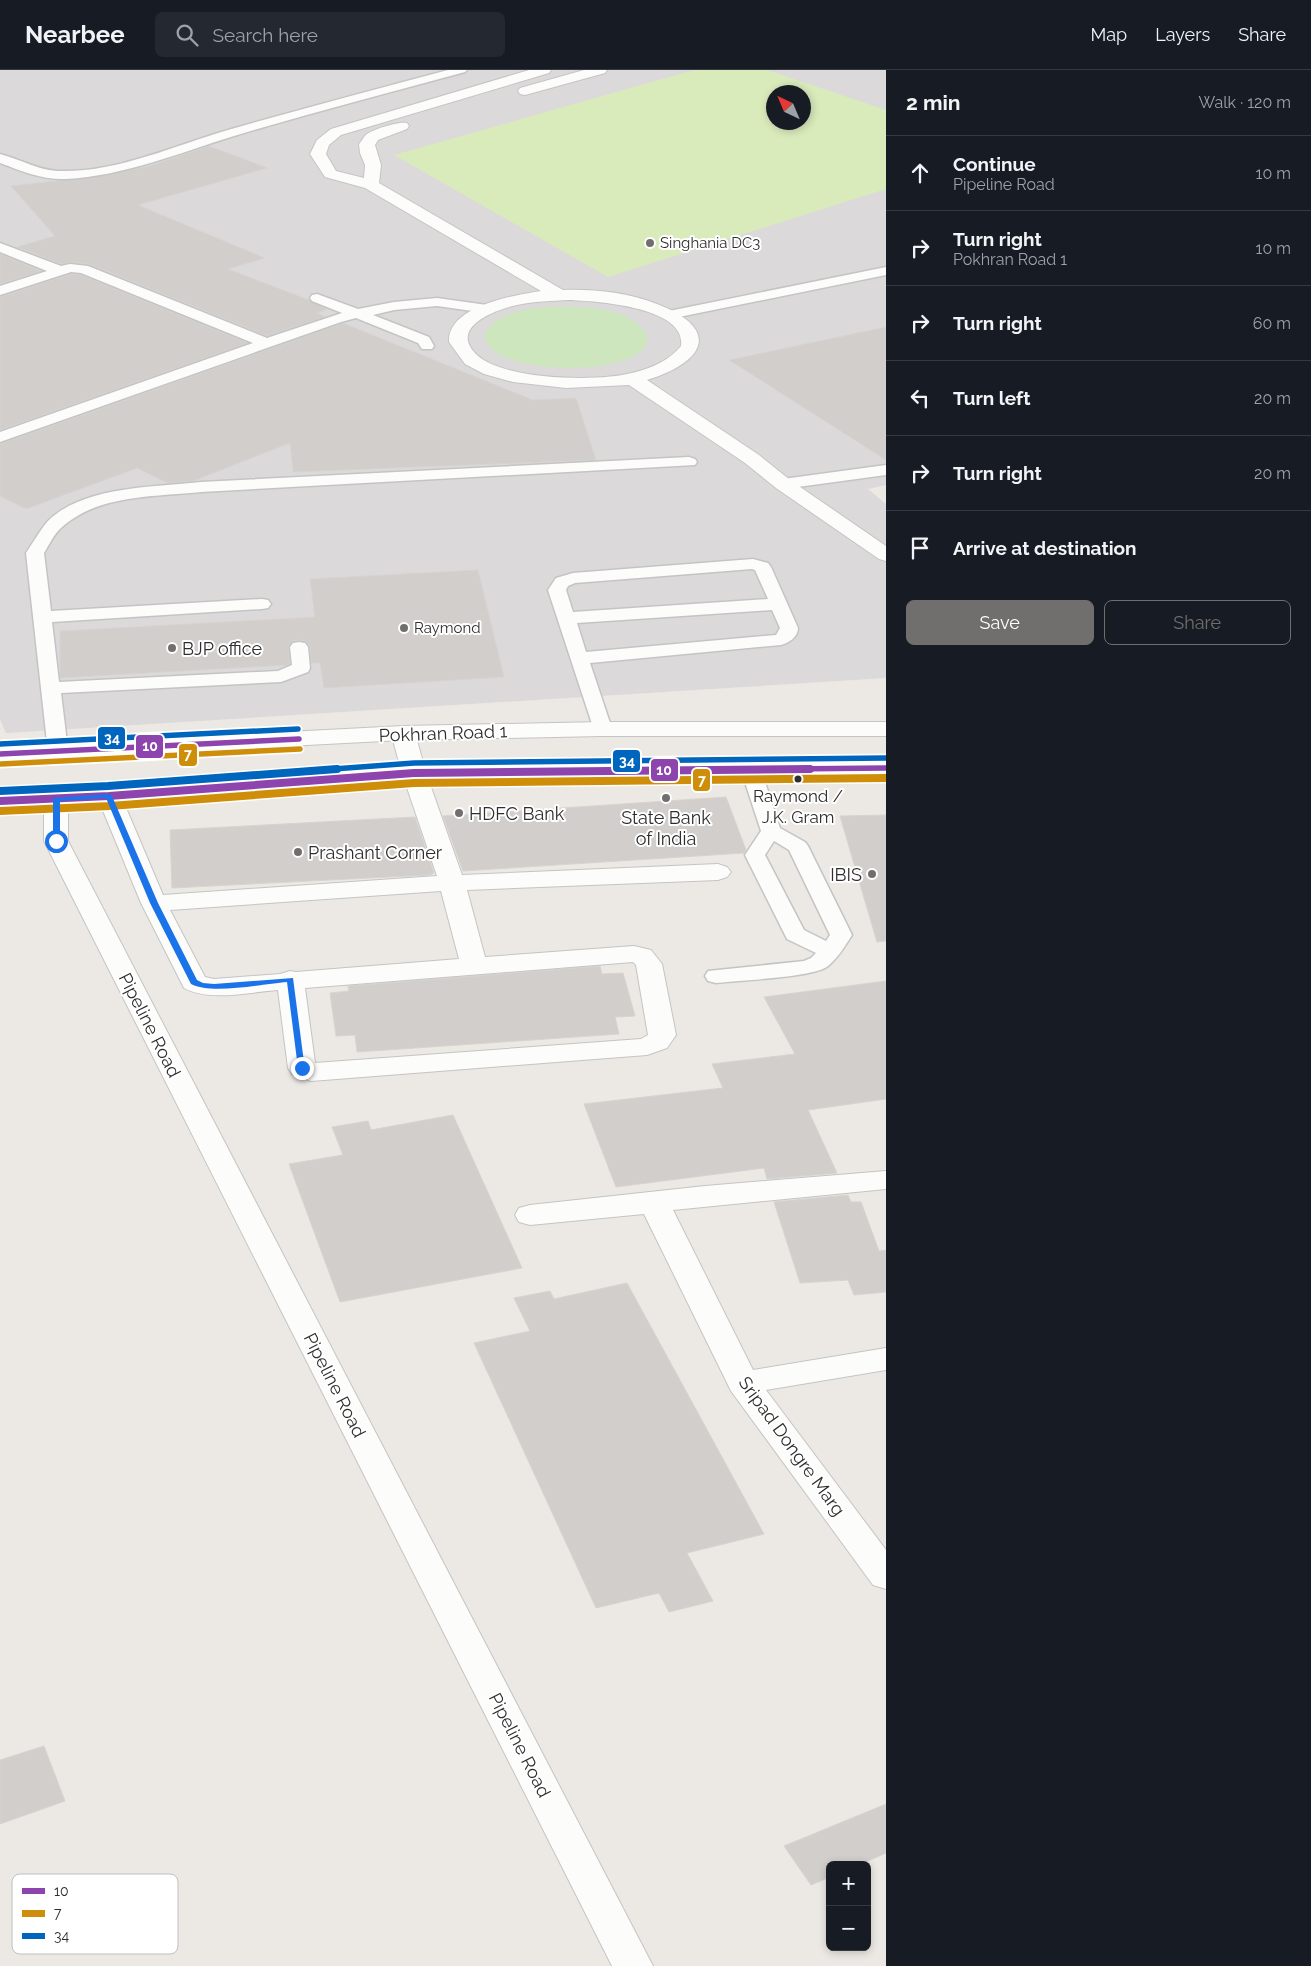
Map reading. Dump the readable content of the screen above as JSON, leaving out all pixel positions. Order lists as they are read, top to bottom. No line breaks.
{"streets":{"street":["Pokhran Road 1","Pipeline Road","Sripad Dongre Marg"]},"places":["Singhania DC3","Raymond","BJP office","Raymond / J.K. Gram","State Bank of India","HDFC Bank","Prashant Corner","IBIS"],"lines":["transit line 34","transit line 10","transit line 7"],"legend":["10","7","34"],"north":"top left","page":{"header":"Nearbee","search":"Search here","nav":["Map","Layers","Share"],"heading":["2 min","Walk · 120 m"],"list":[["Continue","Pipeline Road","10 m"],["Turn right","Pokhran Road 1","10 m"],["Turn right","60 m"],["Turn left","20 m"],["Turn right","20 m"],"Arrive at destination"],"buttons":["Save","Share"],"map_buttons":["+","−"]}}
